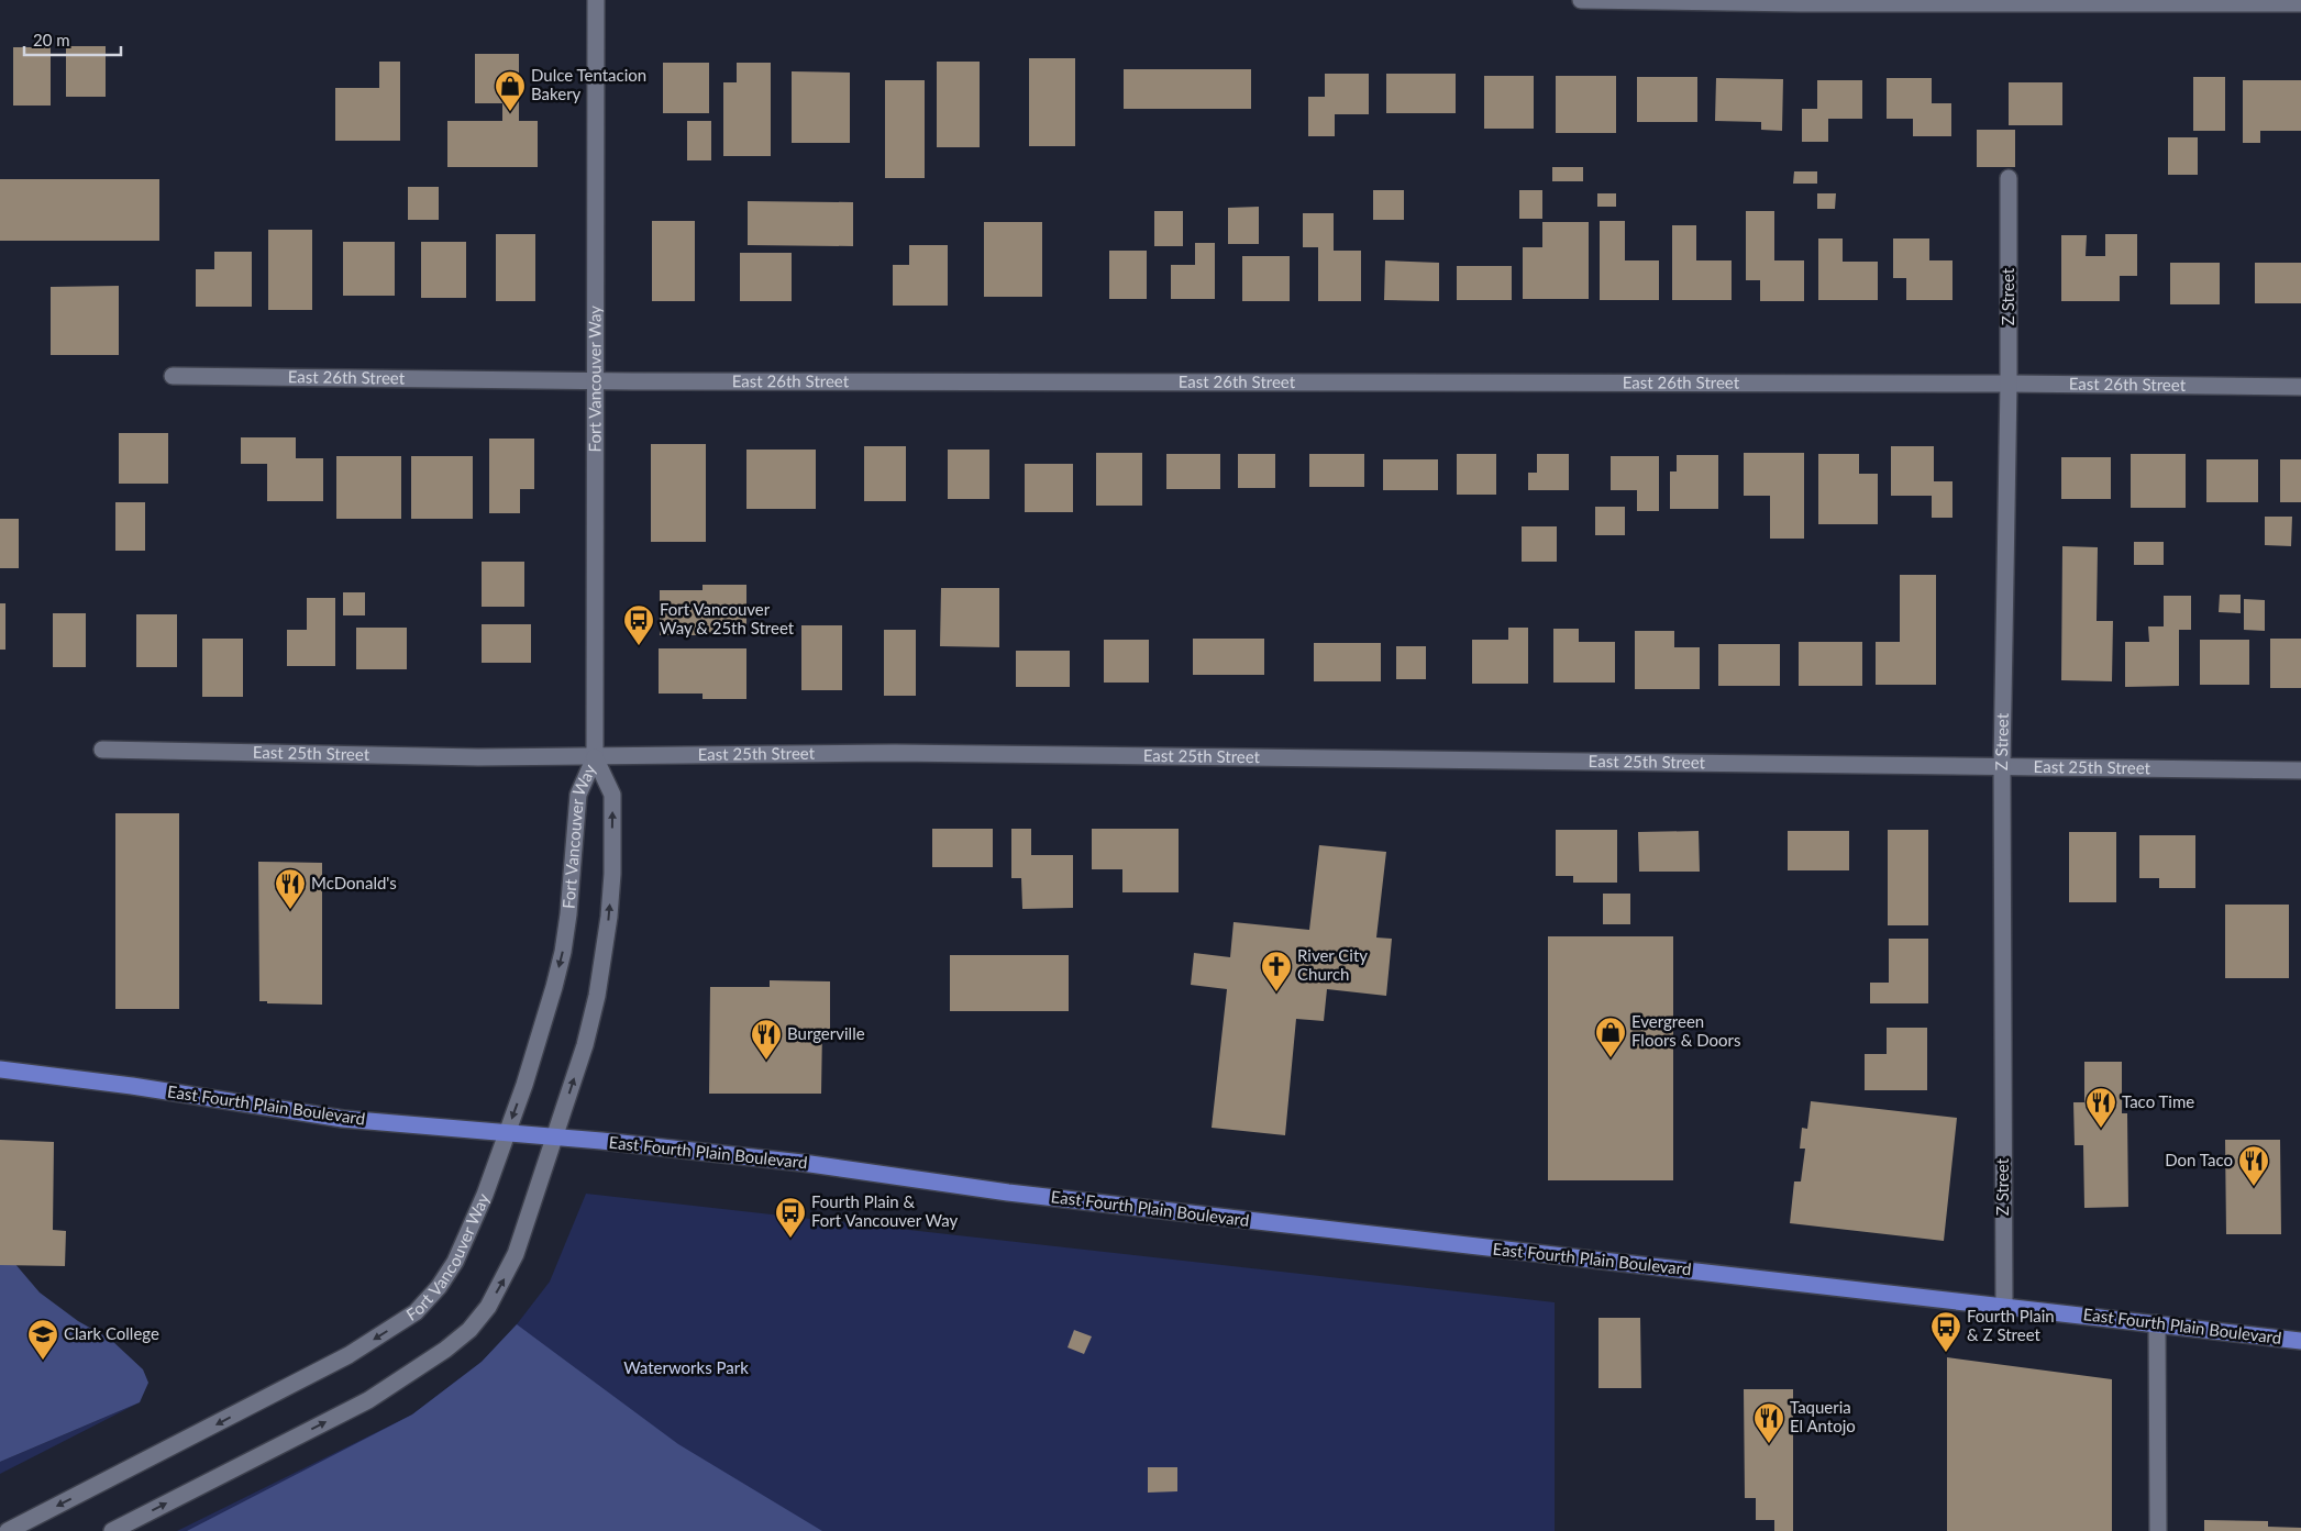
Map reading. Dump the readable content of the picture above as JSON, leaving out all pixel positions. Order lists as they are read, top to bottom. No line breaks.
{"streets":{"main road":["East Fourth Plain Boulevard"],"street":["Z Street","East 26th Street","Fort Vancouver Way","East 25th Street"]},"crossings":[["Z Street","East 26th Street"],["Z Street","East 25th Street"],["Z Street","East Fourth Plain Boulevard"],["East 26th Street","Fort Vancouver Way"],["Fort Vancouver Way","East 25th Street"],["Fort Vancouver Way","East Fourth Plain Boulevard"]],"parks":["Waterworks Park"],"places":{"shop":["Dulce Tentacion Bakery","Evergreen Floors & Doors"],"bus stop":["Fort Vancouver Way & 25th Street","Fourth Plain & Fort Vancouver Way","Fourth Plain & Z Street"],"restaurant":["McDonald's","Burgerville","Taco Time","Don Taco","Taqueria El Antojo"],"church":["River City Church"],"school or university":["Clark College"]},"scale_bar":"20 m"}
